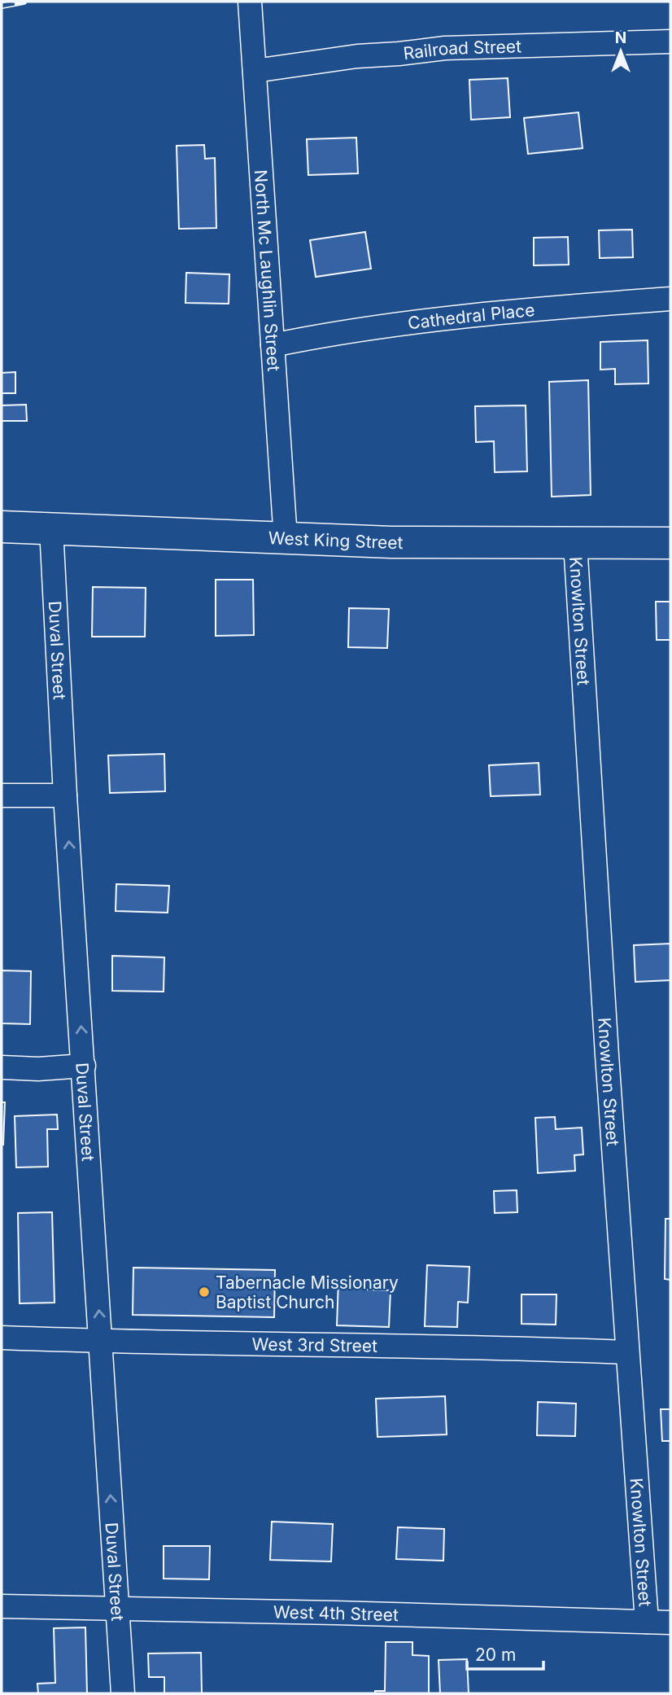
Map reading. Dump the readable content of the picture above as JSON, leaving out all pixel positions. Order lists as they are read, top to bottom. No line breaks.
{"streets":{"main road":["West King Street"],"street":["Railroad Street","North Mc Laughlin Street","Cathedral Place","Knowlton Street","Duval Street","West 3rd Street","West 4th Street"]},"crossings":[["Railroad Street","North Mc Laughlin Street"],["North Mc Laughlin Street","Cathedral Place"],["North Mc Laughlin Street","West King Street"],["West King Street","Knowlton Street"],["West King Street","Duval Street"],["Knowlton Street","West 3rd Street"],["Knowlton Street","West 4th Street"],["Duval Street","West 3rd Street"],["Duval Street","West 4th Street"]],"one_way":["Duval Street"],"places":["Tabernacle Missionary Baptist Church"],"scale_bar":"20 m","north":"top"}
